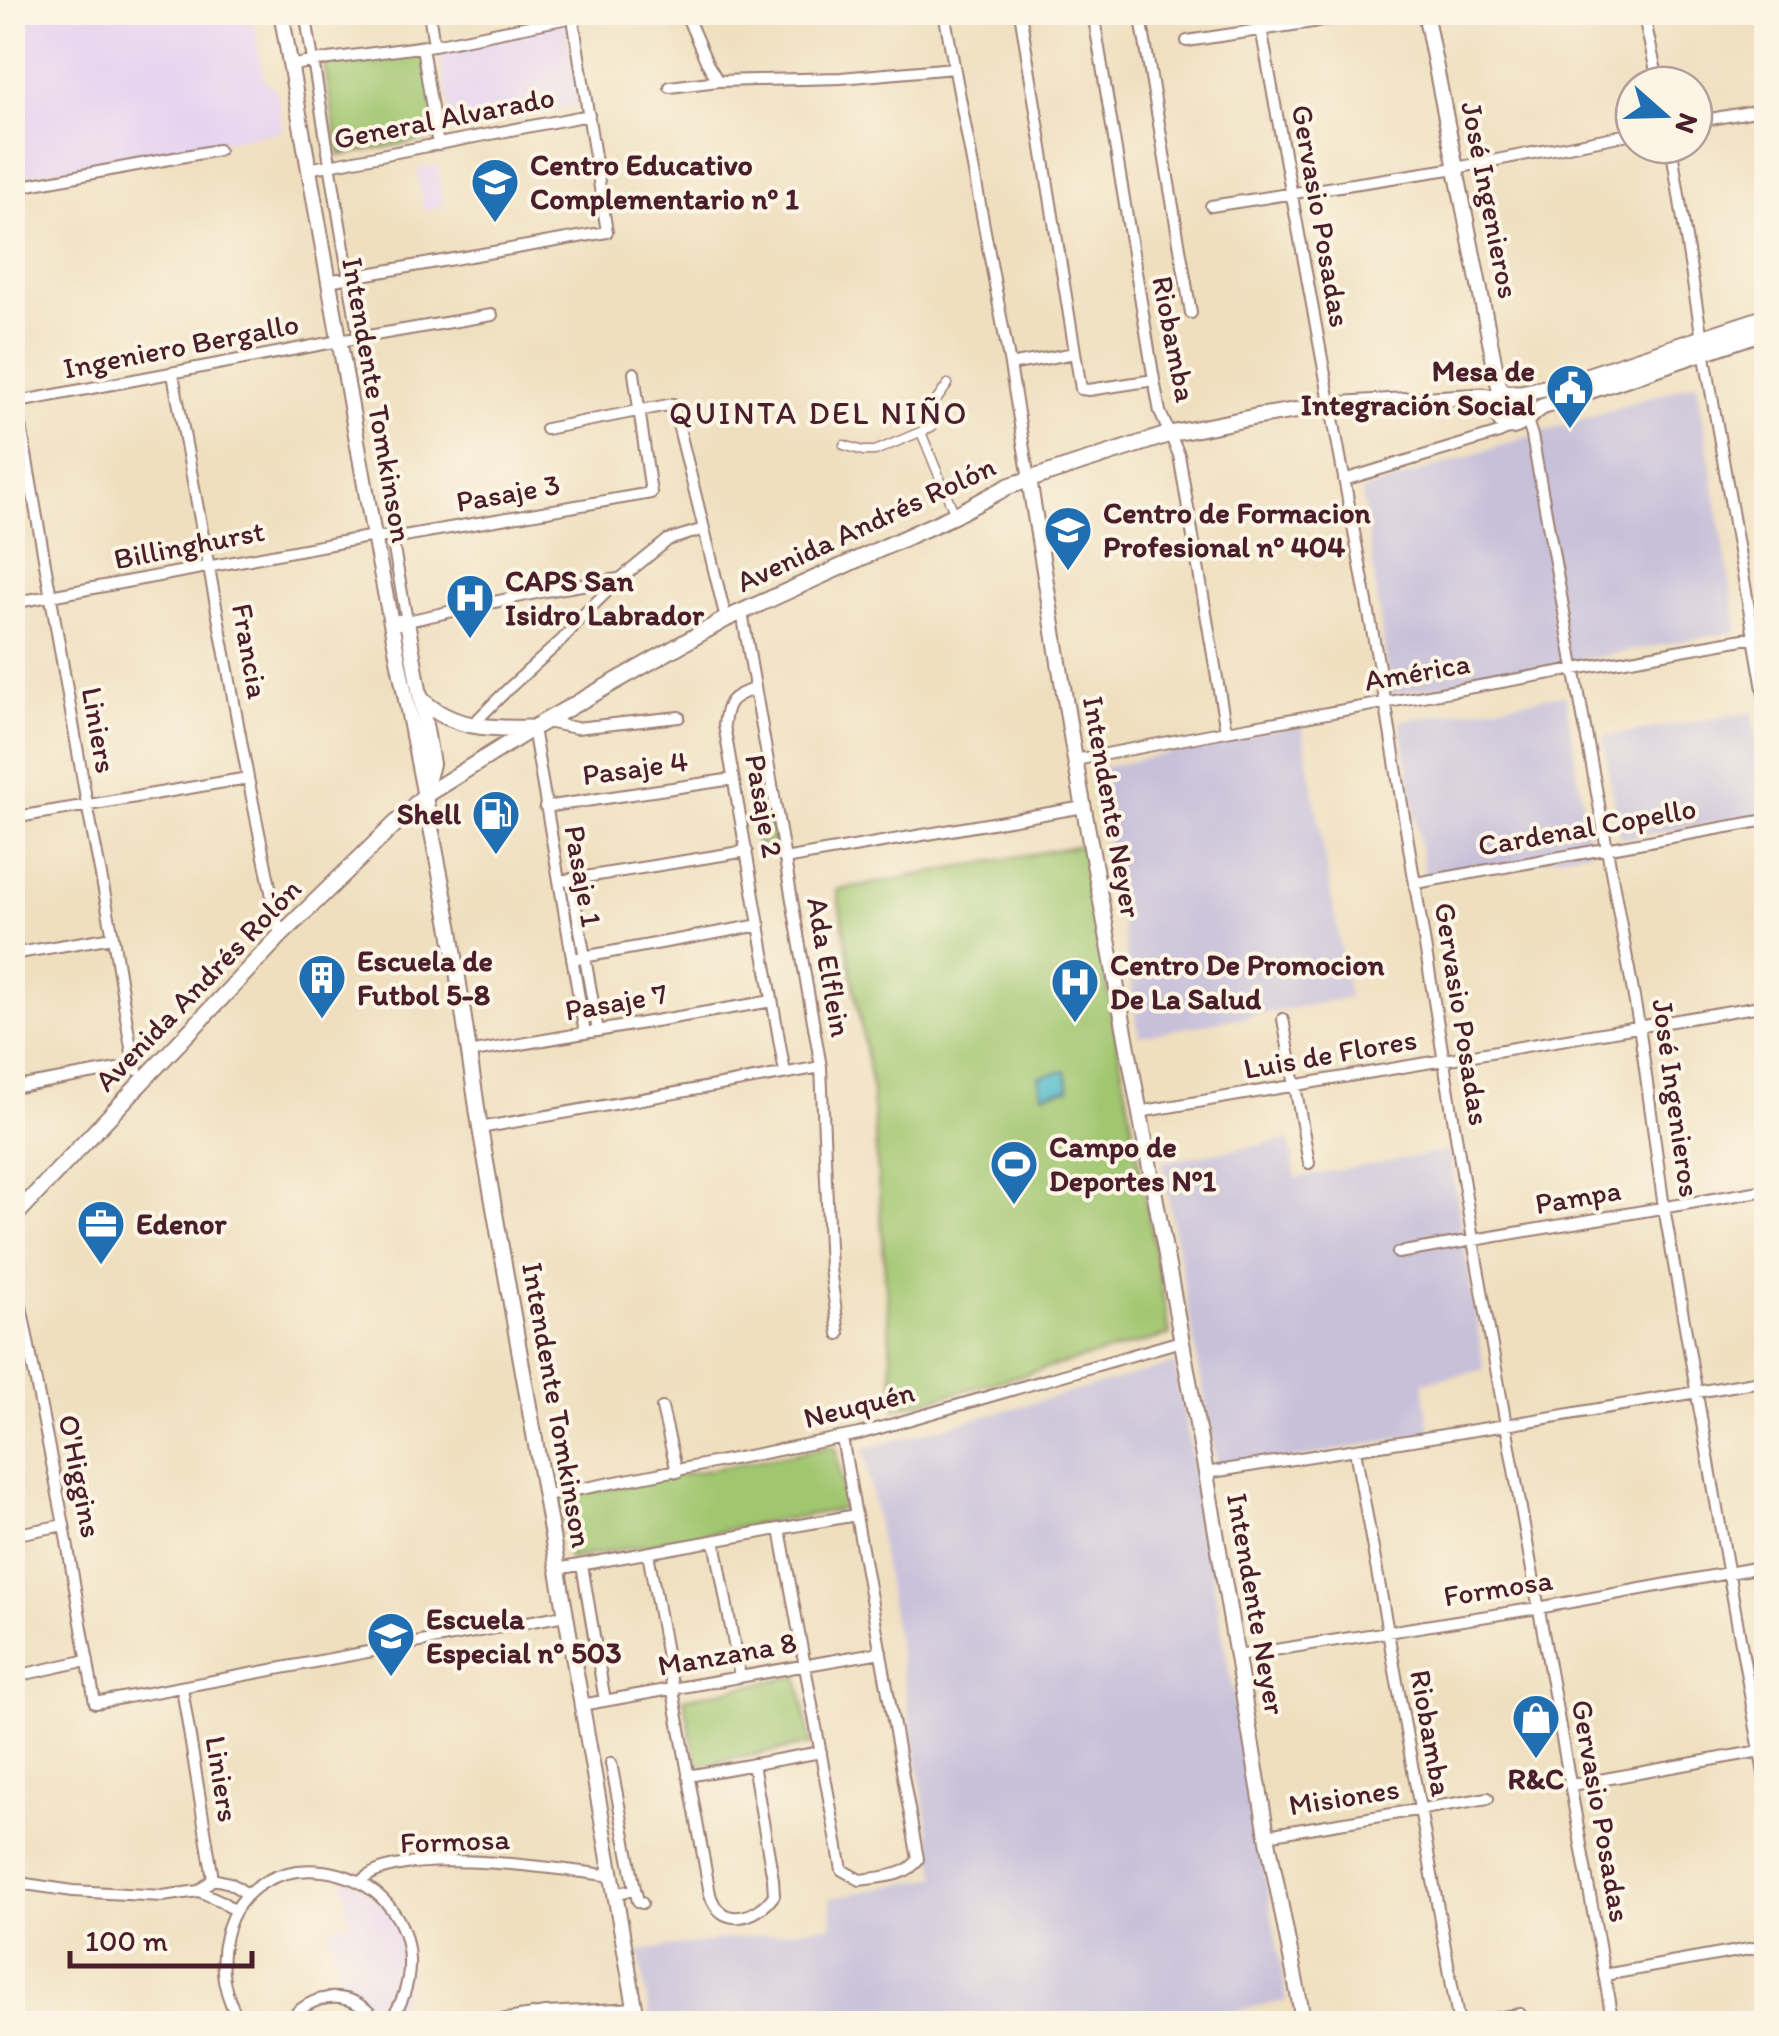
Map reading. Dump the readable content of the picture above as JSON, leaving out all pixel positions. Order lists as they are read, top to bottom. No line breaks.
{"streets":{"main road":["Avenida Andrés Rolón"],"street":["General Alvarado","José Ingenieros","Gervasio Posadas","Riobamba","Ingeniero Bergallo","Intendente Tomkinson","Pasaje 3","Billinghurst","Francia","América","Liniers","Pasaje 4","Pasaje 2","Intendente Neyer","Cardenal Copello","Pasaje 1","Ada Elflein","Pasaje 7","Luis de Flores","Pampa","Neuquén","O'Higgins","Formosa","Manzana 8","Misiones"]},"crossings":[["General Alvarado","Intendente Tomkinson"],["José Ingenieros","Avenida Andrés Rolón"],["José Ingenieros","América"],["José Ingenieros","Cardenal Copello"],["José Ingenieros","Luis de Flores"],["José Ingenieros","Pampa"],["José Ingenieros","Formosa"],["Gervasio Posadas","Avenida Andrés Rolón"],["Gervasio Posadas","América"],["Gervasio Posadas","Cardenal Copello"],["Gervasio Posadas","Luis de Flores"],["Gervasio Posadas","Pampa"],["Gervasio Posadas","Formosa"],["Riobamba","Avenida Andrés Rolón"],["Riobamba","América"],["Riobamba","Formosa"],["Riobamba","Misiones"],["Ingeniero Bergallo","Intendente Tomkinson"],["Ingeniero Bergallo","Francia"],["Ingeniero Bergallo","Liniers"],["Intendente Tomkinson","Pasaje 3"],["Intendente Tomkinson","Avenida Andrés Rolón"],["Intendente Tomkinson","Billinghurst"],["Intendente Tomkinson","Pasaje 7"],["Intendente Tomkinson","Neuquén"],["Intendente Tomkinson","Formosa"],["Intendente Tomkinson","Manzana 8"],["Pasaje 3","Billinghurst"],["Avenida Andrés Rolón","Francia"],["Avenida Andrés Rolón","Intendente Neyer"],["Avenida Andrés Rolón","Pasaje 1"],["Avenida Andrés Rolón","Ada Elflein"],["Billinghurst","Francia"],["Billinghurst","Liniers"],["América","Intendente Neyer"],["Liniers","O'Higgins"],["Pasaje 4","Pasaje 2"],["Pasaje 4","Pasaje 1"],["Pasaje 2","Ada Elflein"],["Pasaje 2","Pasaje 7"],["Intendente Neyer","Luis de Flores"],["Intendente Neyer","Neuquén"],["Intendente Neyer","Formosa"],["Intendente Neyer","Misiones"],["Pasaje 1","Pasaje 7"]],"districts":["QUINTA DEL NIÑO"],"places":{"school or university":["Centro Educativo Complementario nº 1","Centro de Formacion Profesional nº 404","Escuela Especial nº 503"],"public building":["Mesa de Integración Social"],"hospital":["CAPS San Isidro Labrador","Centro De Promocion De La Salud"],"fuel station":["Shell"],"building":["Escuela de Futbol 5-8"],"sports":["Campo de Deportes Nº1"],"office":["Edenor"],"shop":["R&C"]},"scale_bar":"100 m","north":"right"}
